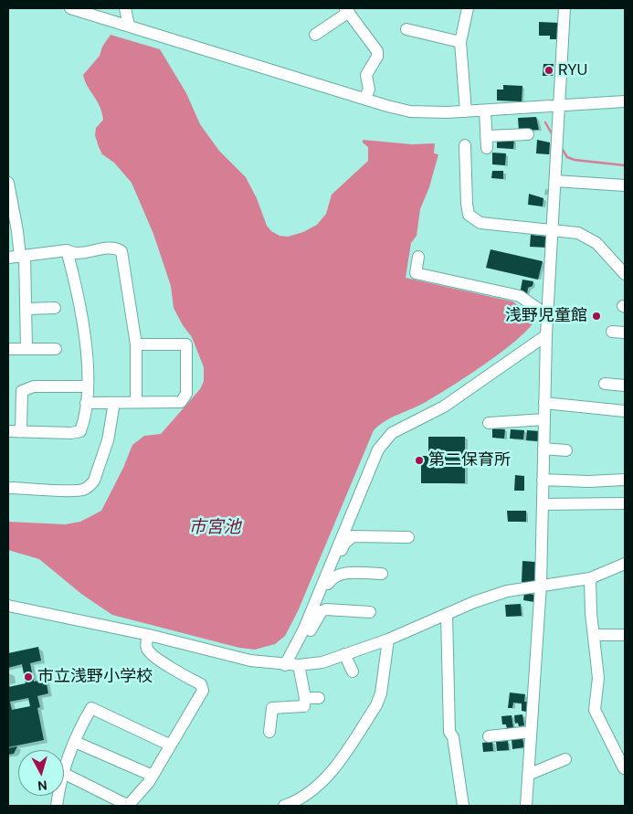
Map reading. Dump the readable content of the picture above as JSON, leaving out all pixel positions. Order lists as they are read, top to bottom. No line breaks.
{"water":["市宮池"],"places":["RYU","浅野児童館","第二保育所","市立浅野小学校"],"north":"bottom"}
